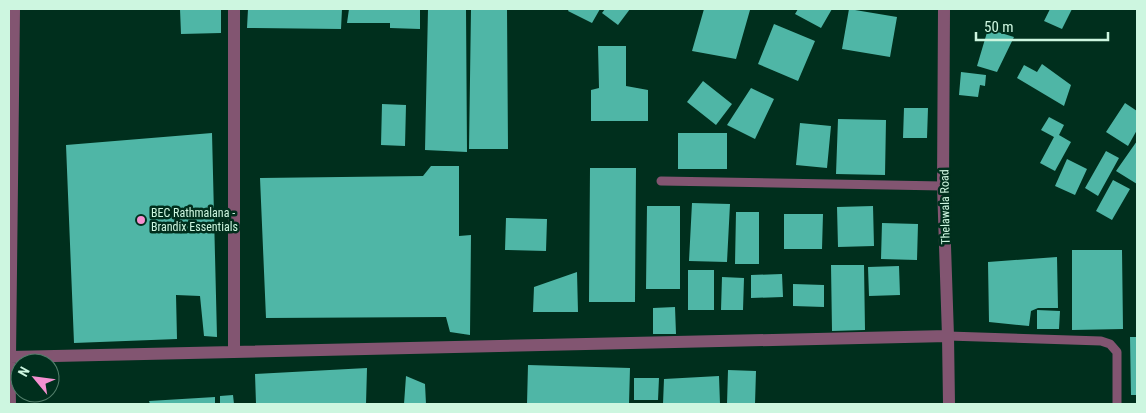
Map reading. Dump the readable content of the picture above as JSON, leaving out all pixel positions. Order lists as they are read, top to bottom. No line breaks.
{"streets":{"street":["Thelawala Road"]},"places":["BEC Rathmalana - Brandix Essentials"],"scale_bar":"50 m","north":"top left"}
